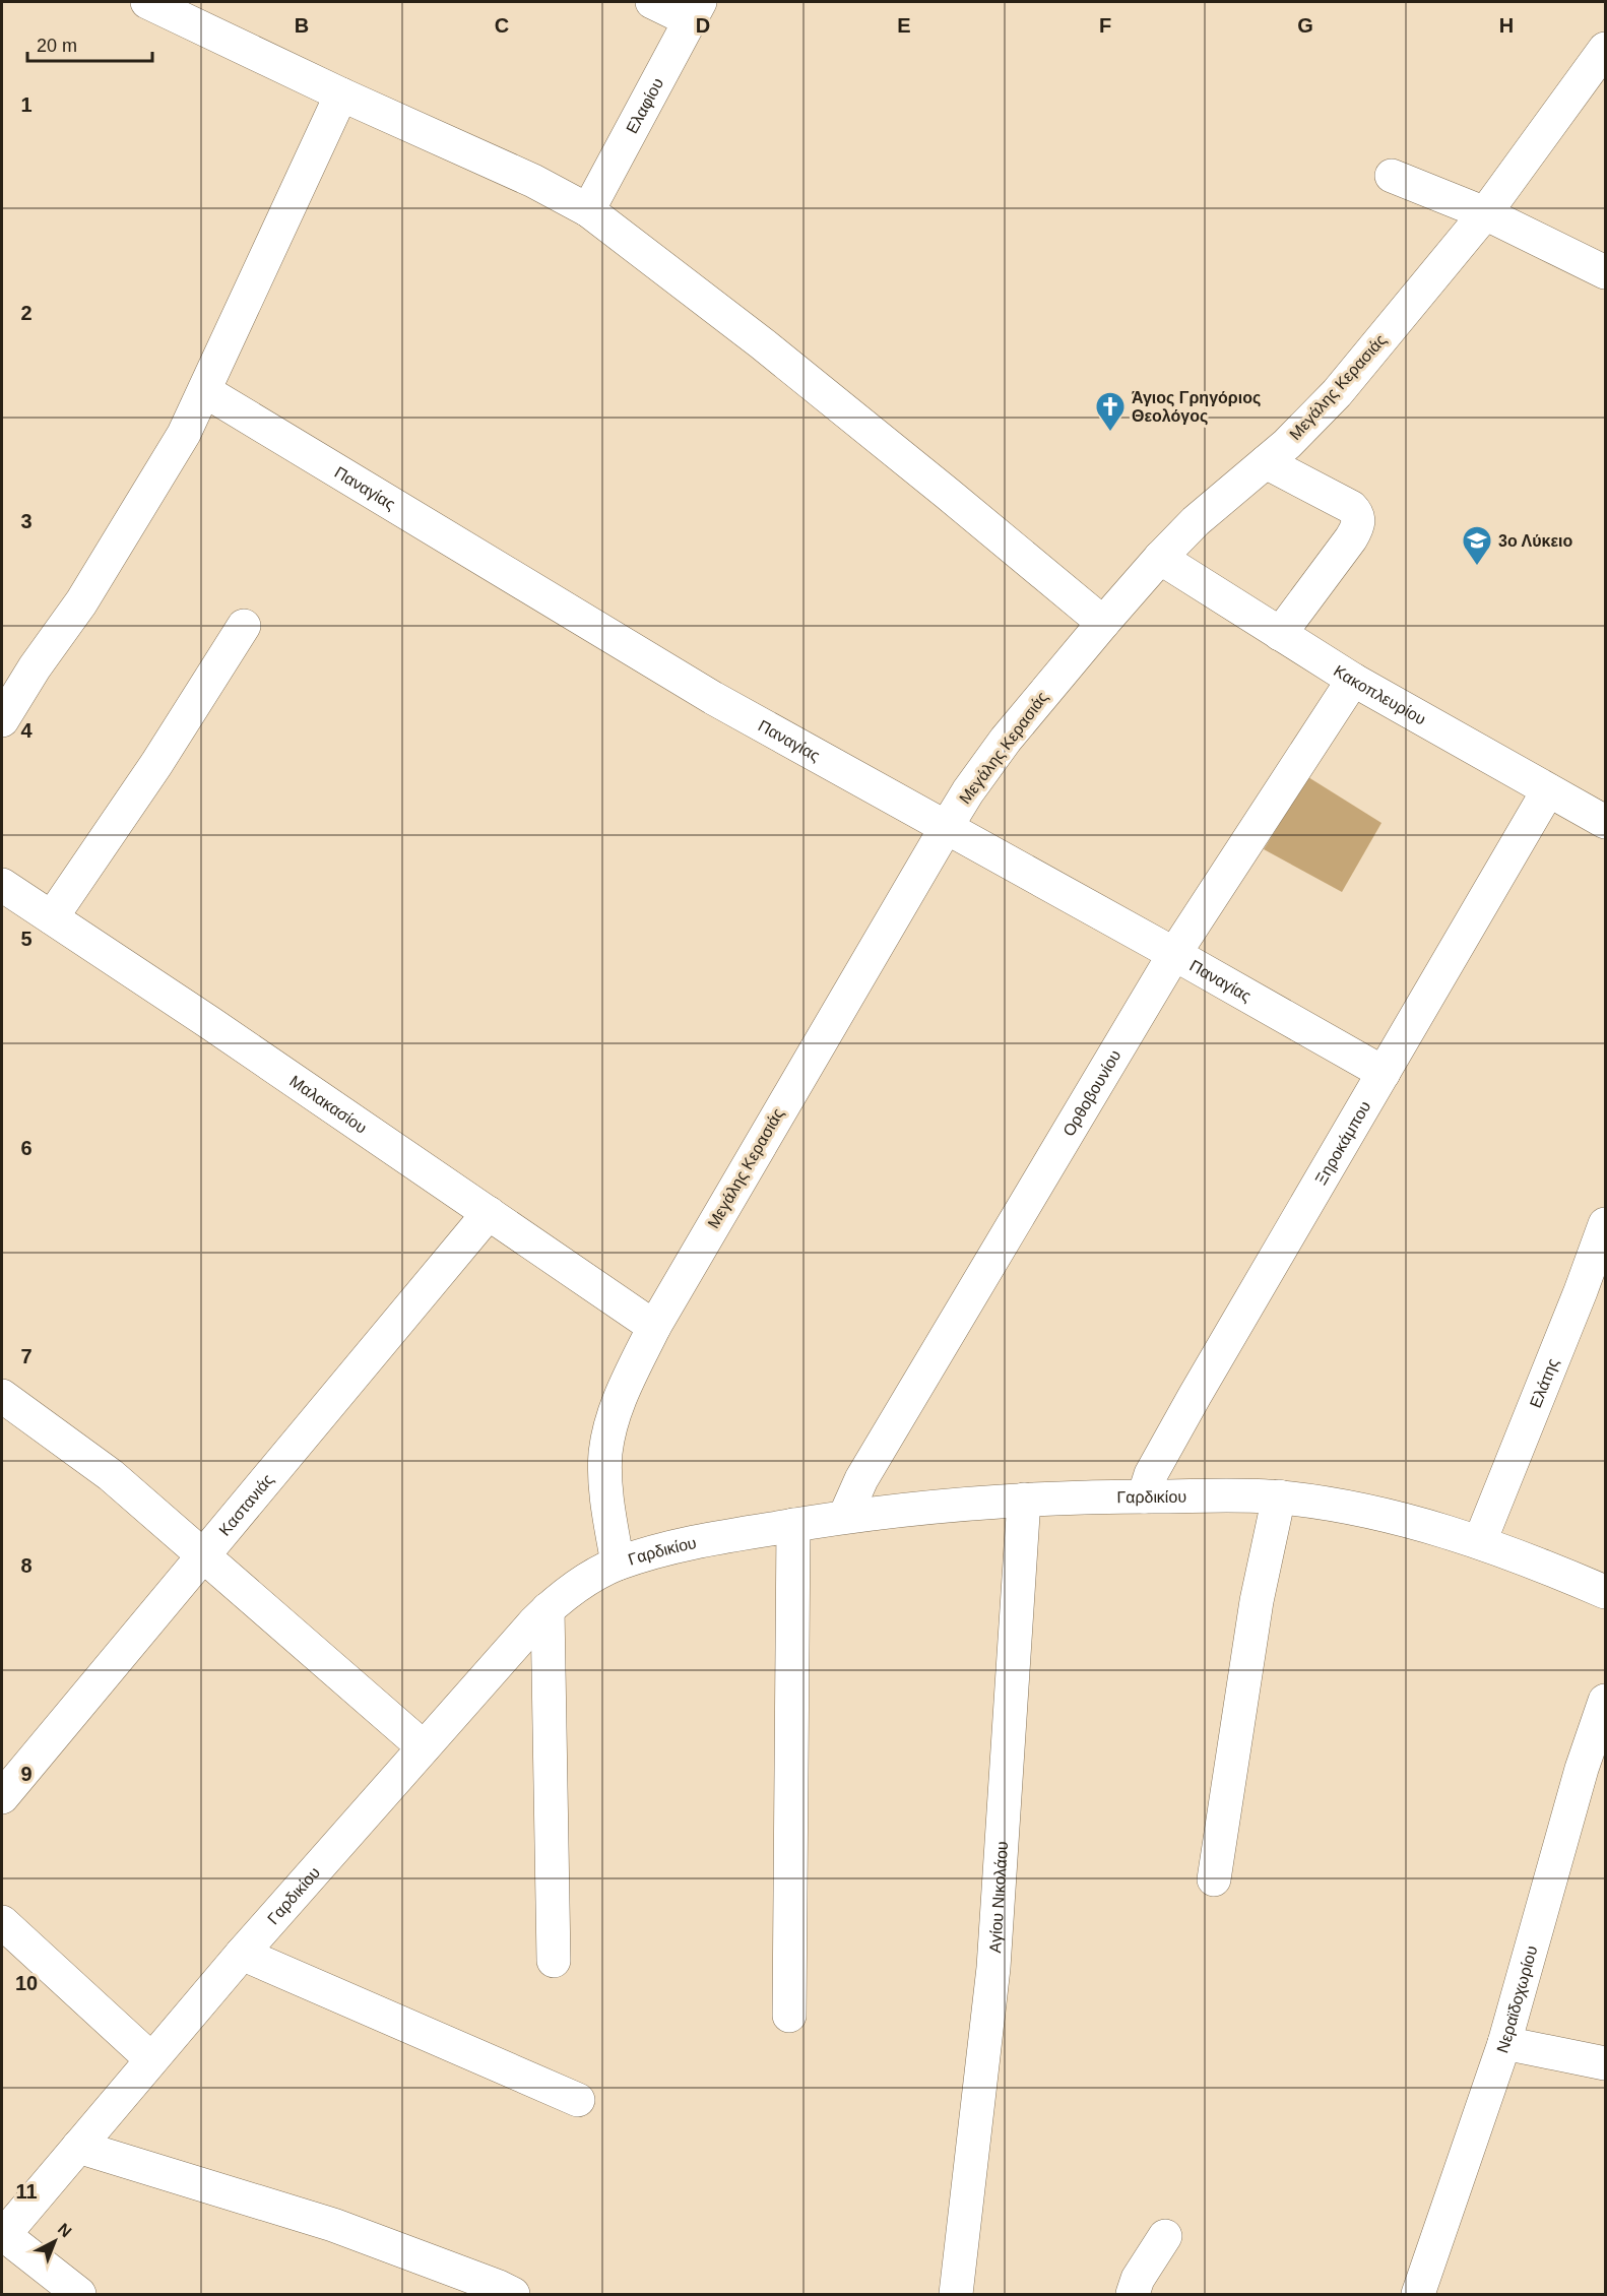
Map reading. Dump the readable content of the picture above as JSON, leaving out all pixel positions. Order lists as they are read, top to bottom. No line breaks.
{"streets":{"street":["Ελαφίου","Μεγάλης Κερασιάς","Παναγίας","Κακοπλευρίου","Ορθοβουνίου","Μαλακασίου","Ξηροκάμπου","Ελάτης","Γαρδικίου","Καστανιάς","Αγίου Νικολάου","Νεραϊδοχωρίου"]},"crossings":[["Μεγάλης Κερασιάς","Παναγίας"],["Μεγάλης Κερασιάς","Κακοπλευρίου"],["Μεγάλης Κερασιάς","Μαλακασίου"],["Μεγάλης Κερασιάς","Γαρδικίου"],["Παναγίας","Ορθοβουνίου"],["Παναγίας","Ξηροκάμπου"],["Κακοπλευρίου","Ορθοβουνίου"],["Κακοπλευρίου","Ξηροκάμπου"],["Ορθοβουνίου","Γαρδικίου"],["Μαλακασίου","Καστανιάς"],["Ξηροκάμπου","Γαρδικίου"],["Ελάτης","Γαρδικίου"],["Γαρδικίου","Αγίου Νικολάου"]],"places":{"church":["Άγιος Γρηγόριος Θεολόγος"],"school or university":["3ο Λύκειο"]},"scale_bar":"20 m","north":"top right","grid":{"columns":["B","C","D","E","F","G","H"],"rows":["1","2","3","4","5","6","7","8","9","10","11"]}}
